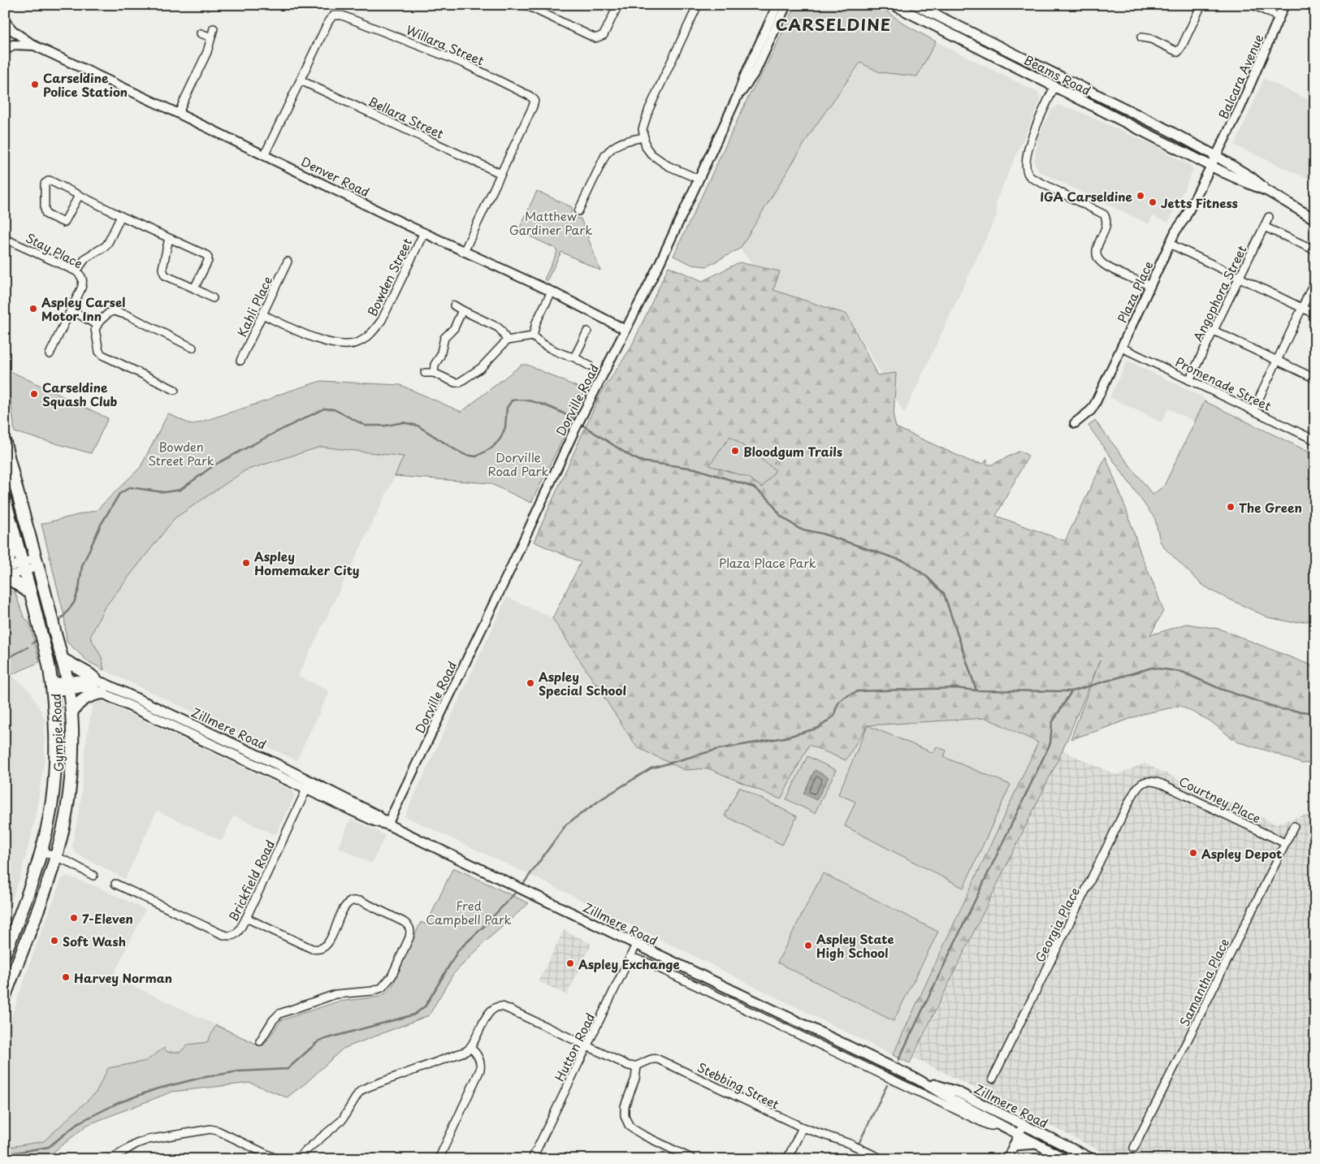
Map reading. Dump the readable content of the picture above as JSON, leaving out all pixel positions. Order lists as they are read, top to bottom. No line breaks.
{"streets":{"highway":["Gympie Road"],"main road":["Beams Road","Zillmere Road"],"street":["Willara Street","Balcara Avenue","Bellara Street","Denver Road","Stay Place","Bowden Street","Plaza Place","Angophora Street","Kahli Place","Promenade Street","Dorville Road","Courtney Place","Brickfield Road","Georgia Place","Samantha Place","Hutton Road","Stebbing Street"]},"crossings":[["Willara Street","Bellara Street"],["Willara Street","Denver Road"],["Beams Road","Balcara Avenue"],["Beams Road","Plaza Place"],["Denver Road","Bowden Street"],["Denver Road","Dorville Road"],["Bowden Street","Kahli Place"],["Plaza Place","Promenade Street"],["Angophora Street","Promenade Street"],["Dorville Road","Zillmere Road"],["Zillmere Road","Gympie Road"],["Zillmere Road","Brickfield Road"],["Zillmere Road","Hutton Road"],["Courtney Place","Georgia Place"],["Courtney Place","Samantha Place"]],"districts":["CARSELDINE"],"parks":["Matthew Gardiner Park","Bowden Street Park","Dorville Road Park","Plaza Place Park","Fred Campbell Park"],"places":["Carseldine Police Station","IGA Carseldine","Jetts Fitness","Aspley Carsel Motor Inn","Carseldine Squash Club","Bloodgum Trails","The Green","Aspley Homemaker City","Aspley Special School","Aspley Depot","7-Eleven","Soft Wash","Aspley State High School","Aspley Exchange","Harvey Norman"]}
